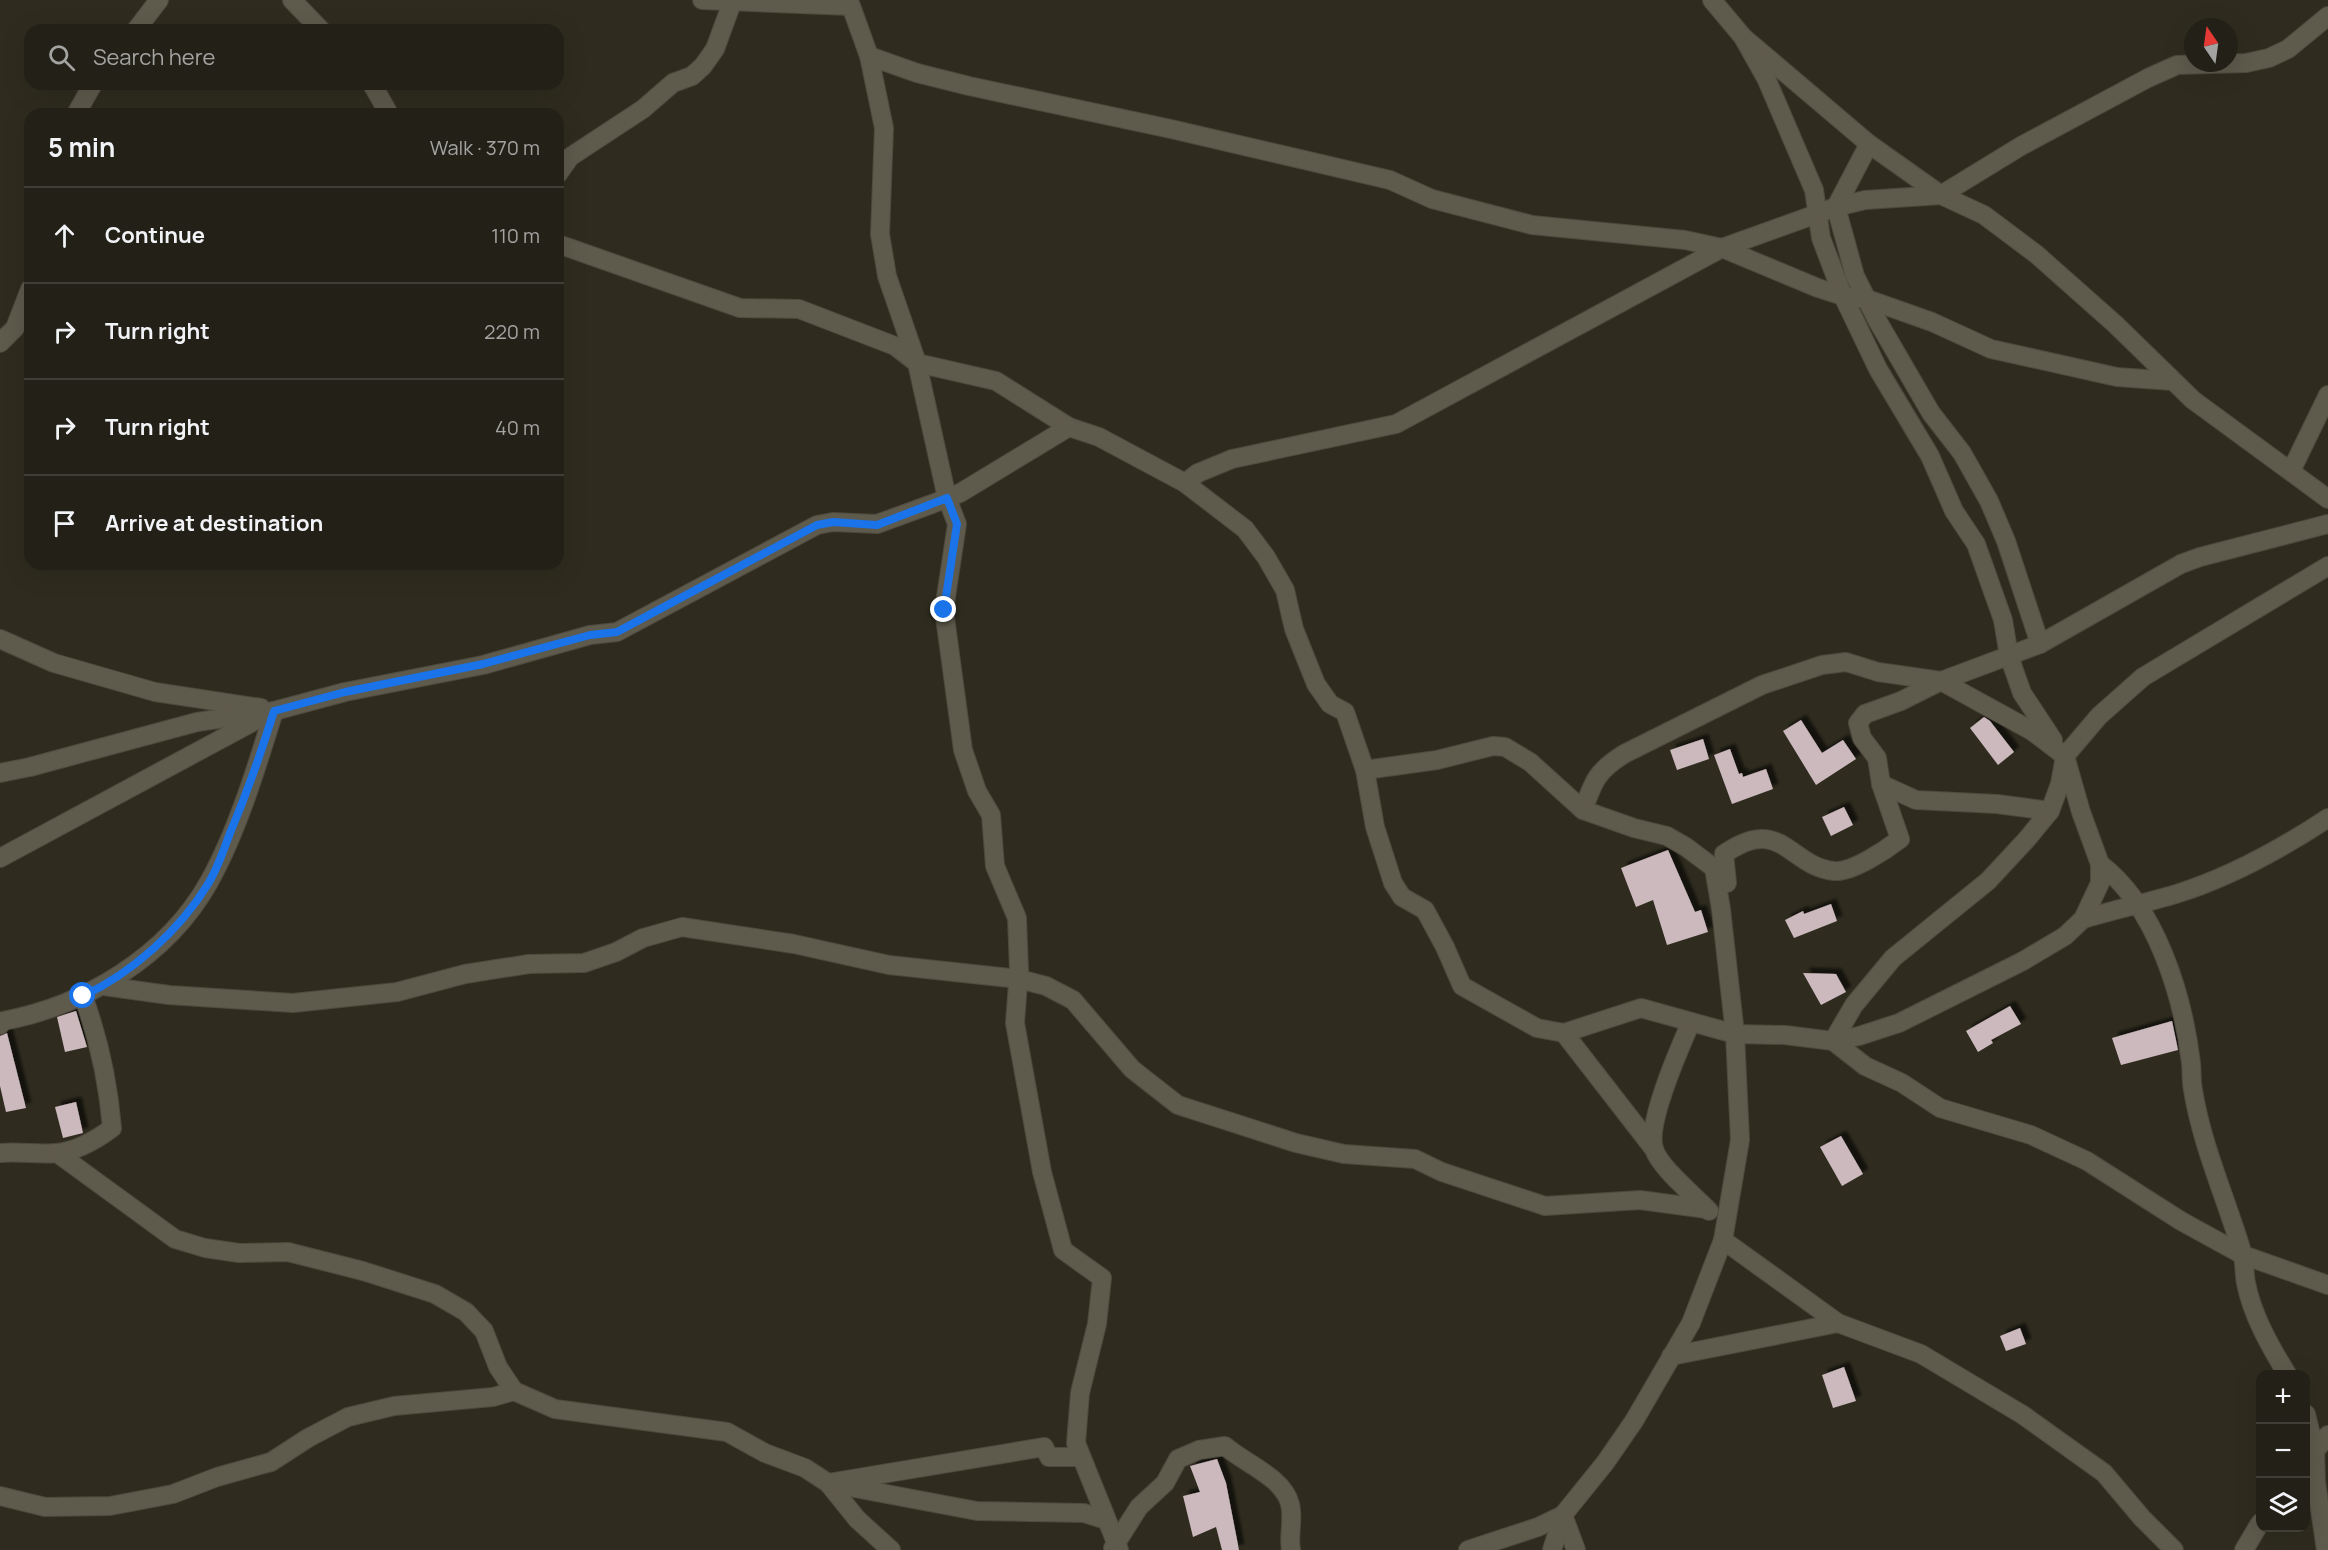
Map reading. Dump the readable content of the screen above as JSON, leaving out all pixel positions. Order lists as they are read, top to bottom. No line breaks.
{"north":"top","page":{"search":"Search here","heading":["5 min","Walk · 370 m"],"list":[["Continue","110 m"],["Turn right","220 m"],["Turn right","40 m"],"Arrive at destination"],"map_buttons":["+","−"]}}
